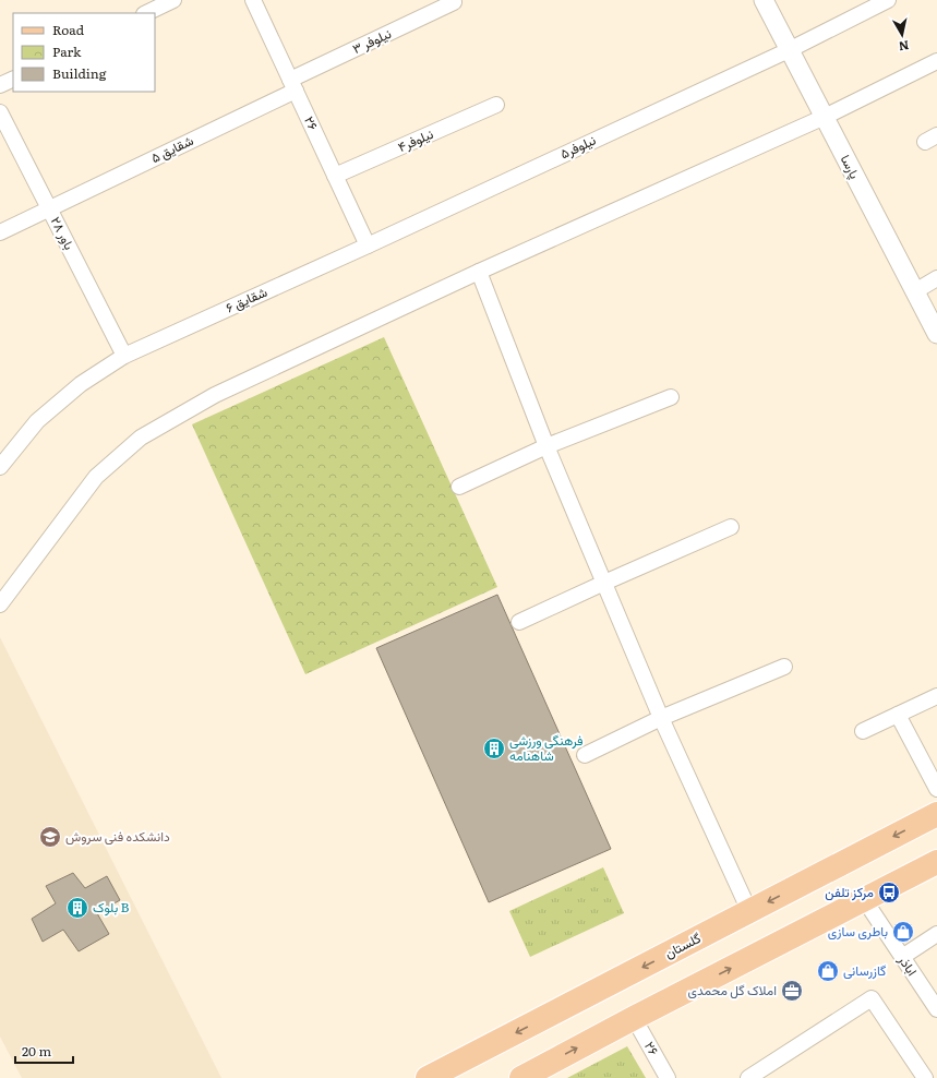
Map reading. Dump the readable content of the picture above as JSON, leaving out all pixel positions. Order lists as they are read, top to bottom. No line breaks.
{"streets":{"main road":["گلستان"],"street":["نیلوفر ۳","۲۶","نیلوفر۴","نیلوفر۵","شقایق ۵","پارسا","باور ۲۸","شقایق ۶","اباذر"]},"crossings":[["نیلوفر ۳","۲۶"],["نیلوفر ۳","شقایق ۵"],["۲۶","نیلوفر۴"],["۲۶","نیلوفر۵"],["۲۶","شقایق ۵"],["۲۶","شقایق ۶"],["نیلوفر۵","پارسا"],["نیلوفر۵","شقایق ۶"],["شقایق ۵","باور ۲۸"],["باور ۲۸","شقایق ۶"]],"places":{"building":["فرهنگی ورزشی شاهنامه","بلوک B"],"school or university":["دانشکده فنی سروش"],"bus stop":["مرکز تلفن"],"shop":["باطری سازی","گازرسانی"],"office":["املاک گل محمدی"]},"legend":["Road","Park","Building"],"scale_bar":"20 m","north":"bottom"}
